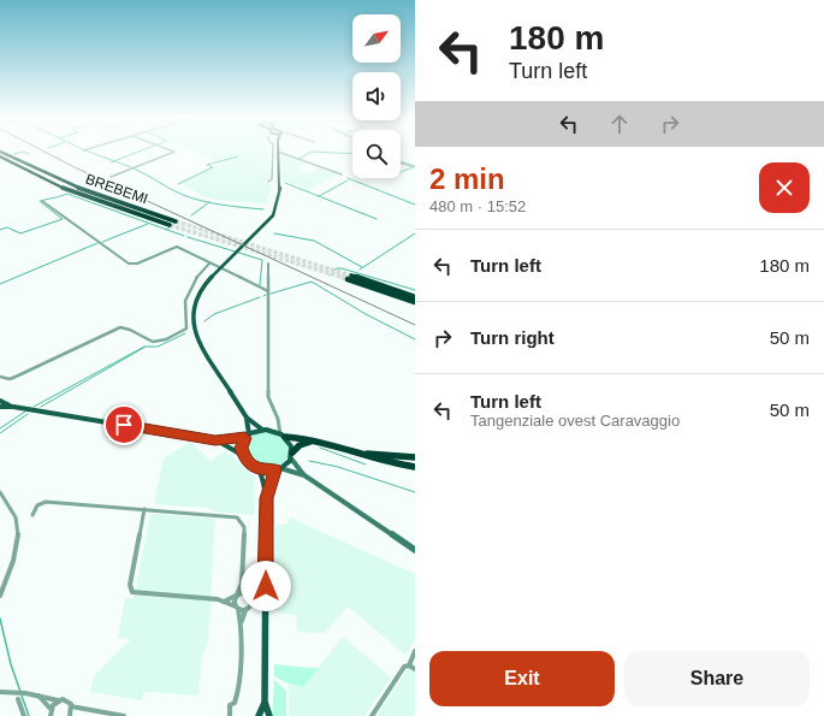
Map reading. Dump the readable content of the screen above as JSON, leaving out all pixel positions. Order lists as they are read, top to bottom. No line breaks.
{"streets":{"highway":["BREBEMI"]},"north":"top right","page":{"turn":["180 m","Turn left"],"heading":["2 min","480 m · 15:52"],"list":[{"name":"Turn left","value":"180 m"},{"name":"Turn right","value":"50 m"},{"name":"Turn left","note":"Tangenziale ovest Caravaggio","value":"50 m"}],"buttons":["Exit","Share"]}}
